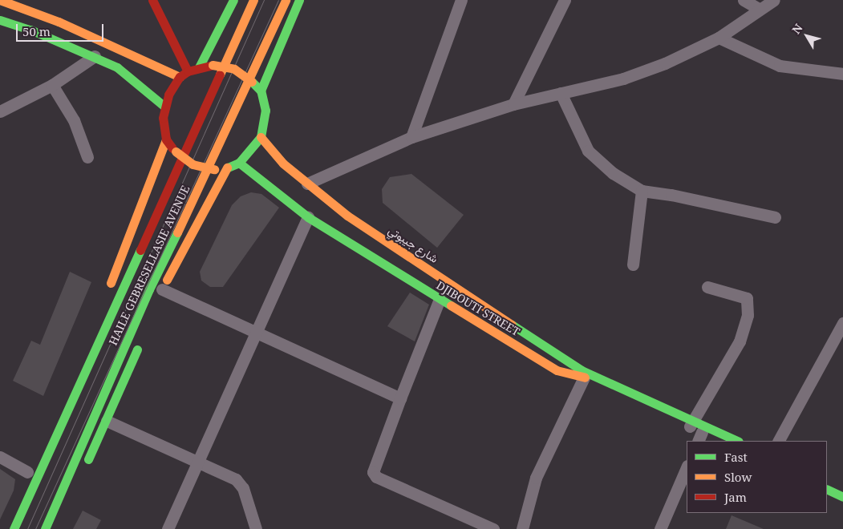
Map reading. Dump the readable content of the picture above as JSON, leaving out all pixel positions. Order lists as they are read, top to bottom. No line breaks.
{"streets":{"main road":["شارع جيبوتي","HAILE GEBRESELLASIE AVENUE","DJIBOUTI STREET"]},"crossings":[["شارع جيبوتي","DJIBOUTI STREET"]],"legend":["Fast","Slow","Jam"],"scale_bar":"50 m","north":"top left"}
